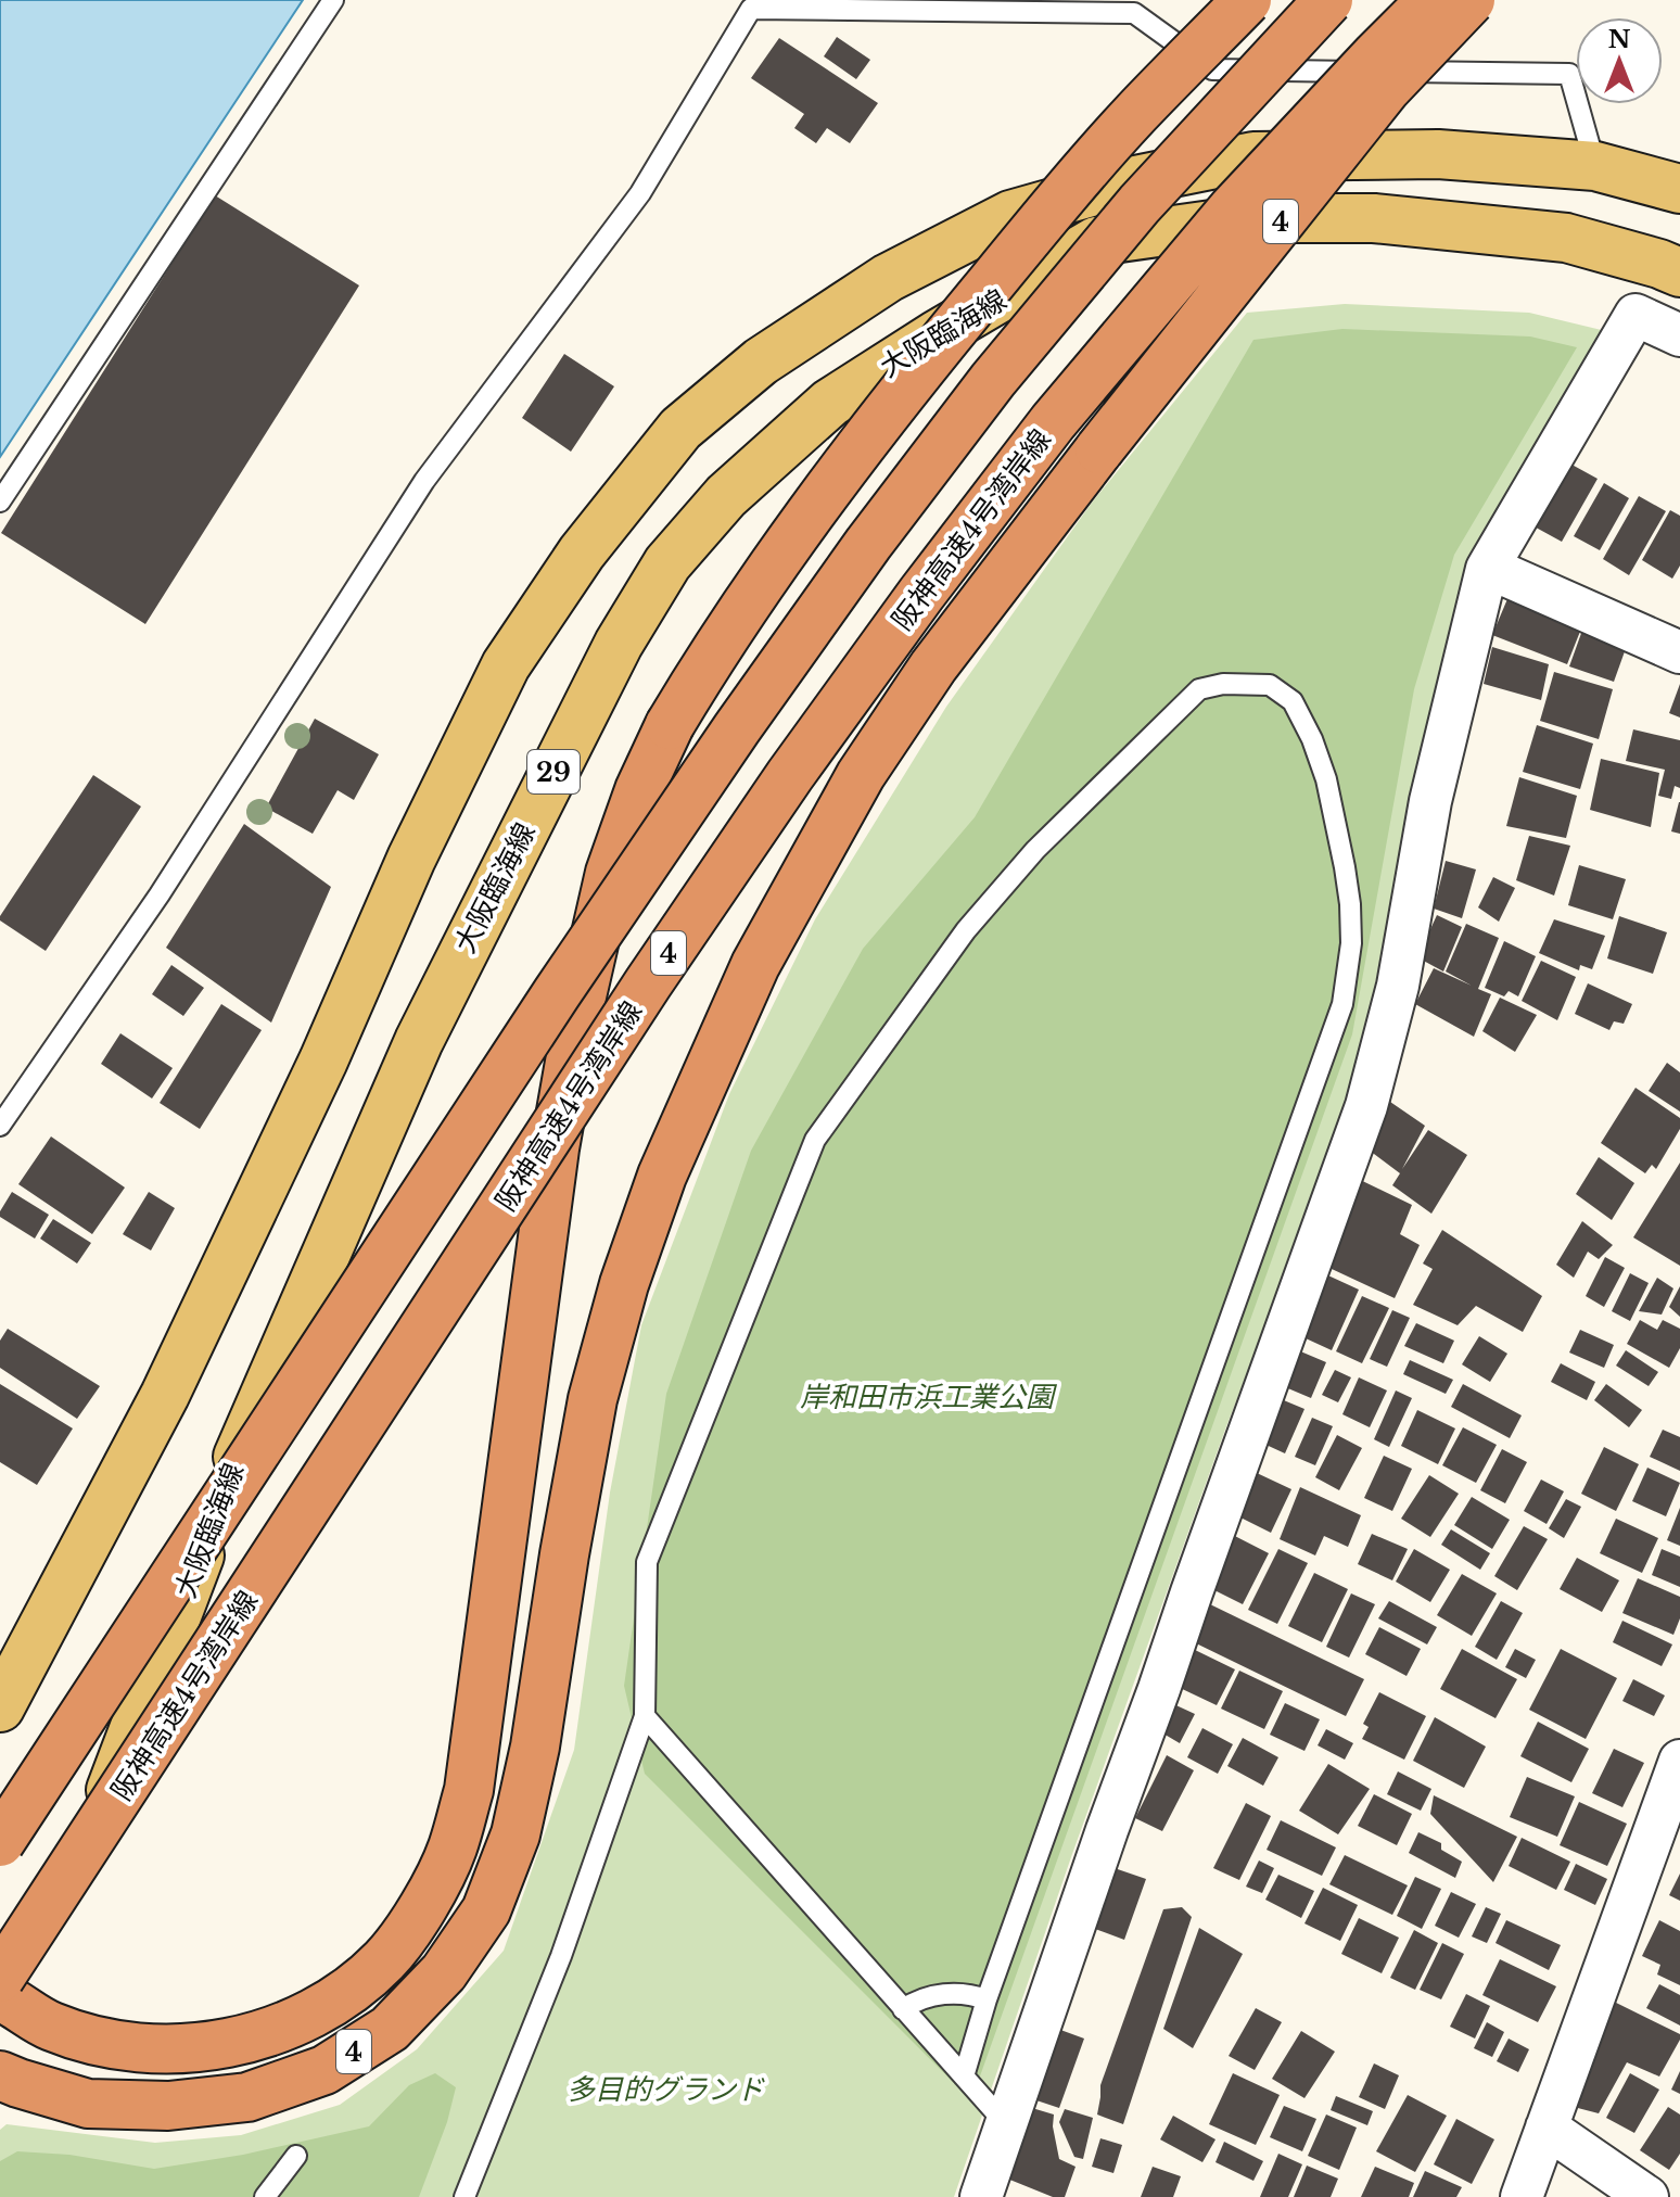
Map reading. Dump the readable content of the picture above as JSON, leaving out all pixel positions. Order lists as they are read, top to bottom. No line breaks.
{"streets":{"highway":["4","阪神高速4号湾岸線"],"main road":["大阪臨海線","29"]},"crossings":[["4","大阪臨海線"],["4","阪神高速4号湾岸線"],["大阪臨海線","阪神高速4号湾岸線"]],"parks":["岸和田市浜工業公園","多目的グランド"],"north":"top"}
